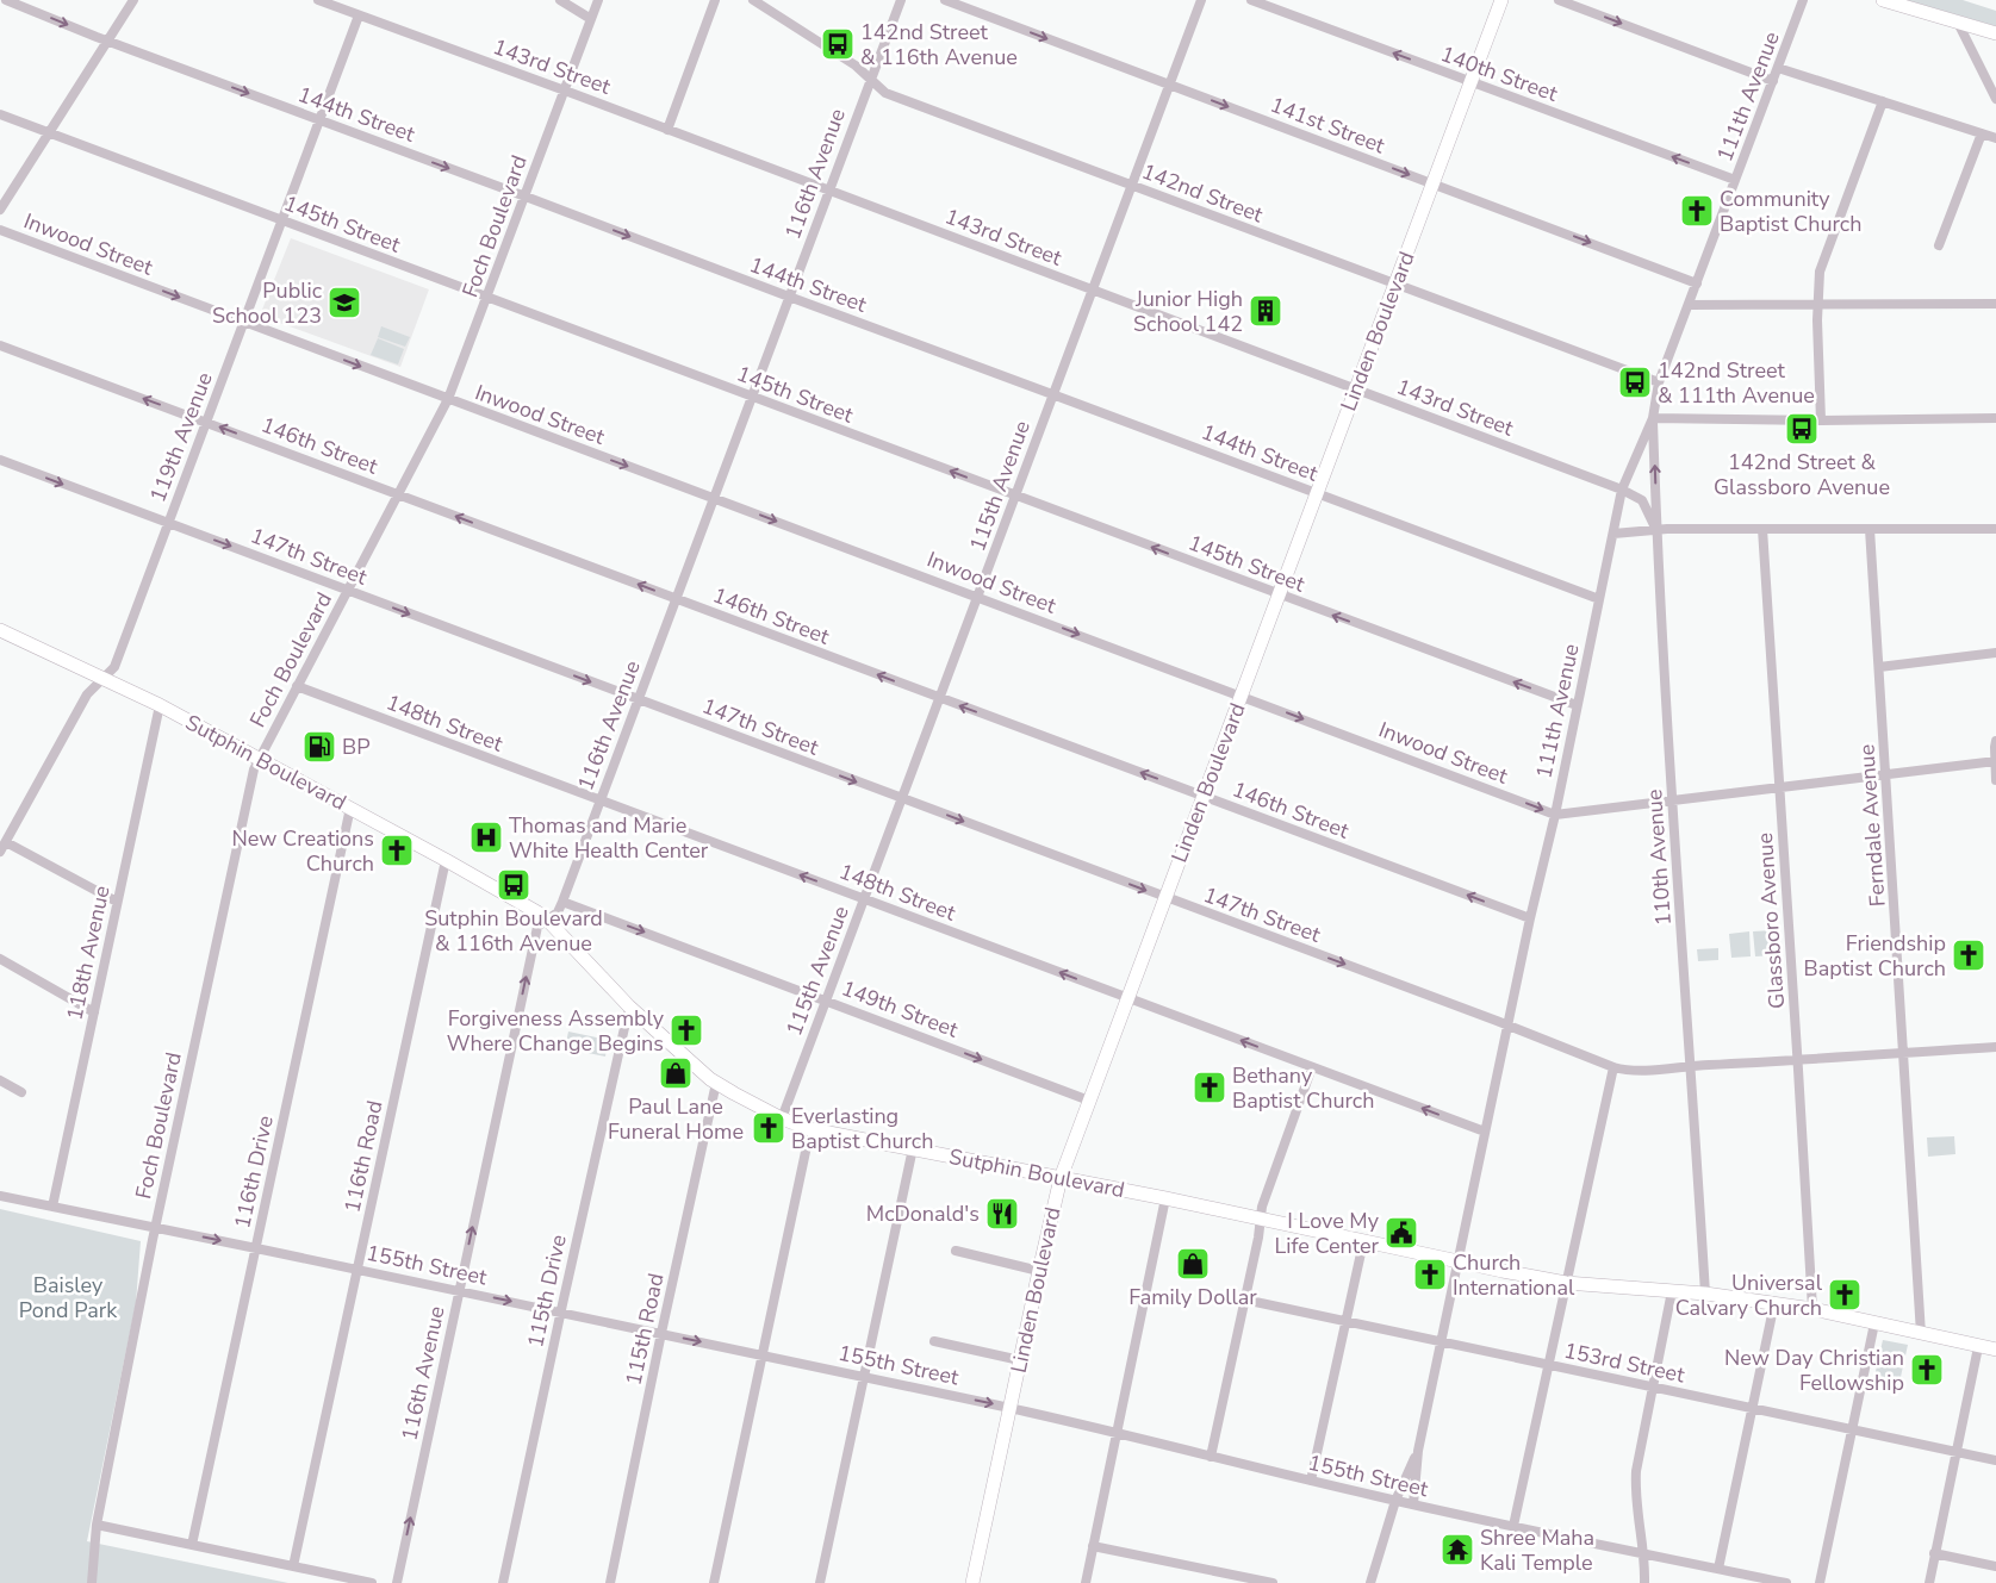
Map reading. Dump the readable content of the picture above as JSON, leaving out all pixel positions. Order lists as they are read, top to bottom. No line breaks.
{"streets":{"main road":["Linden Boulevard","Sutphin Boulevard"],"street":["143rd Street","140th Street","111th Avenue","144th Street","141st Street","116th Avenue","142nd Street","145th Street","Foch Boulevard","Inwood Street","119th Avenue","146th Street","115th Avenue","147th Street","148th Street","Ferndale Avenue","110th Avenue","Glassboro Avenue","118th Avenue","149th Street","116th Road","116th Drive","155th Street","115th Drive","115th Road","153rd Street"]},"crossings":[["143rd Street","111th Avenue"],["143rd Street","116th Avenue"],["143rd Street","Foch Boulevard"],["143rd Street","Linden Boulevard"],["143rd Street","119th Avenue"],["143rd Street","115th Avenue"],["143rd Street","110th Avenue"],["140th Street","111th Avenue"],["140th Street","Linden Boulevard"],["111th Avenue","144th Street"],["111th Avenue","141st Street"],["111th Avenue","142nd Street"],["111th Avenue","145th Street"],["111th Avenue","Inwood Street"],["111th Avenue","146th Street"],["111th Avenue","147th Street"],["111th Avenue","148th Street"],["111th Avenue","Sutphin Boulevard"],["111th Avenue","110th Avenue"],["111th Avenue","155th Street"],["111th Avenue","153rd Street"],["144th Street","116th Avenue"],["144th Street","Foch Boulevard"],["144th Street","Linden Boulevard"],["144th Street","119th Avenue"],["144th Street","115th Avenue"],["141st Street","Linden Boulevard"],["141st Street","115th Avenue"],["116th Avenue","142nd Street"],["116th Avenue","145th Street"],["116th Avenue","Inwood Street"],["116th Avenue","146th Street"],["116th Avenue","147th Street"],["116th Avenue","148th Street"],["116th Avenue","Sutphin Boulevard"],["116th Avenue","149th Street"],["116th Avenue","155th Street"],["142nd Street","Linden Boulevard"],["142nd Street","115th Avenue"],["145th Street","Foch Boulevard"],["145th Street","Linden Boulevard"],["145th Street","119th Avenue"],["145th Street","115th Avenue"],["Foch Boulevard","Inwood Street"],["Foch Boulevard","146th Street"],["Foch Boulevard","147th Street"],["Foch Boulevard","148th Street"],["Foch Boulevard","Sutphin Boulevard"],["Foch Boulevard","155th Street"],["Inwood Street","Linden Boulevard"],["Inwood Street","119th Avenue"],["Inwood Street","115th Avenue"],["Inwood Street","Ferndale Avenue"],["Inwood Street","110th Avenue"],["Inwood Street","Glassboro Avenue"],["Linden Boulevard","146th Street"],["Linden Boulevard","147th Street"],["Linden Boulevard","148th Street"],["Linden Boulevard","Sutphin Boulevard"],["Linden Boulevard","149th Street"],["Linden Boulevard","155th Street"],["119th Avenue","146th Street"],["119th Avenue","147th Street"],["119th Avenue","Sutphin Boulevard"],["146th Street","115th Avenue"],["115th Avenue","147th Street"],["115th Avenue","148th Street"],["115th Avenue","Sutphin Boulevard"],["115th Avenue","149th Street"],["147th Street","Ferndale Avenue"],["147th Street","110th Avenue"],["147th Street","Glassboro Avenue"],["Sutphin Boulevard","Ferndale Avenue"],["Sutphin Boulevard","110th Avenue"],["Sutphin Boulevard","Glassboro Avenue"],["Sutphin Boulevard","118th Avenue"],["Sutphin Boulevard","116th Road"],["Sutphin Boulevard","116th Drive"],["Sutphin Boulevard","115th Drive"],["Sutphin Boulevard","115th Road"],["118th Avenue","155th Street"],["116th Road","155th Street"],["116th Drive","155th Street"],["155th Street","115th Drive"],["155th Street","115th Road"]],"one_way":["140th Street","144th Street","141st Street","116th Avenue","145th Street","Inwood Street","146th Street","147th Street","148th Street","149th Street"],"parks":["Baisley Pond Park"],"places":{"bus stop":["142nd Street & 116th Avenue","142nd Street & 111th Avenue","142nd Street & Glassboro Avenue","Sutphin Boulevard & 116th Avenue"],"church":["Community Baptist Church","New Creations Church","Friendship Baptist Church","Forgiveness Assembly Where Change Begins","Bethany Baptist Church","Everlasting Baptist Church","Church International","Universal Calvary Church","New Day Christian Fellowship"],"school or university":["Public School 123"],"building":["Junior High School 142"],"fuel station":["BP"],"hospital":["Thomas and Marie White Health Center"],"shop":["Paul Lane Funeral Home","Family Dollar"],"restaurant":["McDonald's"],"public building":["I Love My Life Center"],"temple":["Shree Maha Kali Temple"]}}
